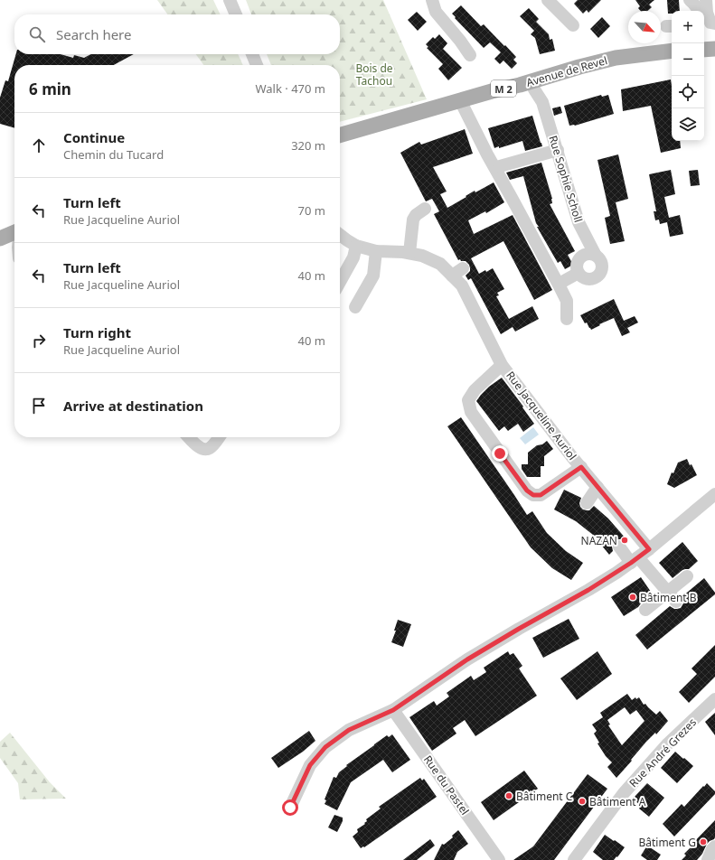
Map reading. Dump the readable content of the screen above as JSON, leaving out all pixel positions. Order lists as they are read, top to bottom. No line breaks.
{"streets":{"main road":["Avenue de Revel","M 2"],"street":["Rue Sophie Scholl","Rue Jacqueline Auriol","Rue André Grezes","Rue du Pastel"]},"crossings":[["Avenue de Revel","Rue Sophie Scholl"]],"parks":["Bois de Tachou"],"places":["NAZAN","Bâtiment B","Bâtiment C","Bâtiment A","Bâtiment G"],"north":"bottom right","page":{"map_buttons":["+","−"],"search":"Search here","heading":["6 min","Walk · 470 m"],"list":[["Continue","Chemin du Tucard","320 m"],["Turn left","Rue Jacqueline Auriol","70 m"],["Turn left","Rue Jacqueline Auriol","40 m"],["Turn right","Rue Jacqueline Auriol","40 m"],"Arrive at destination"]}}
